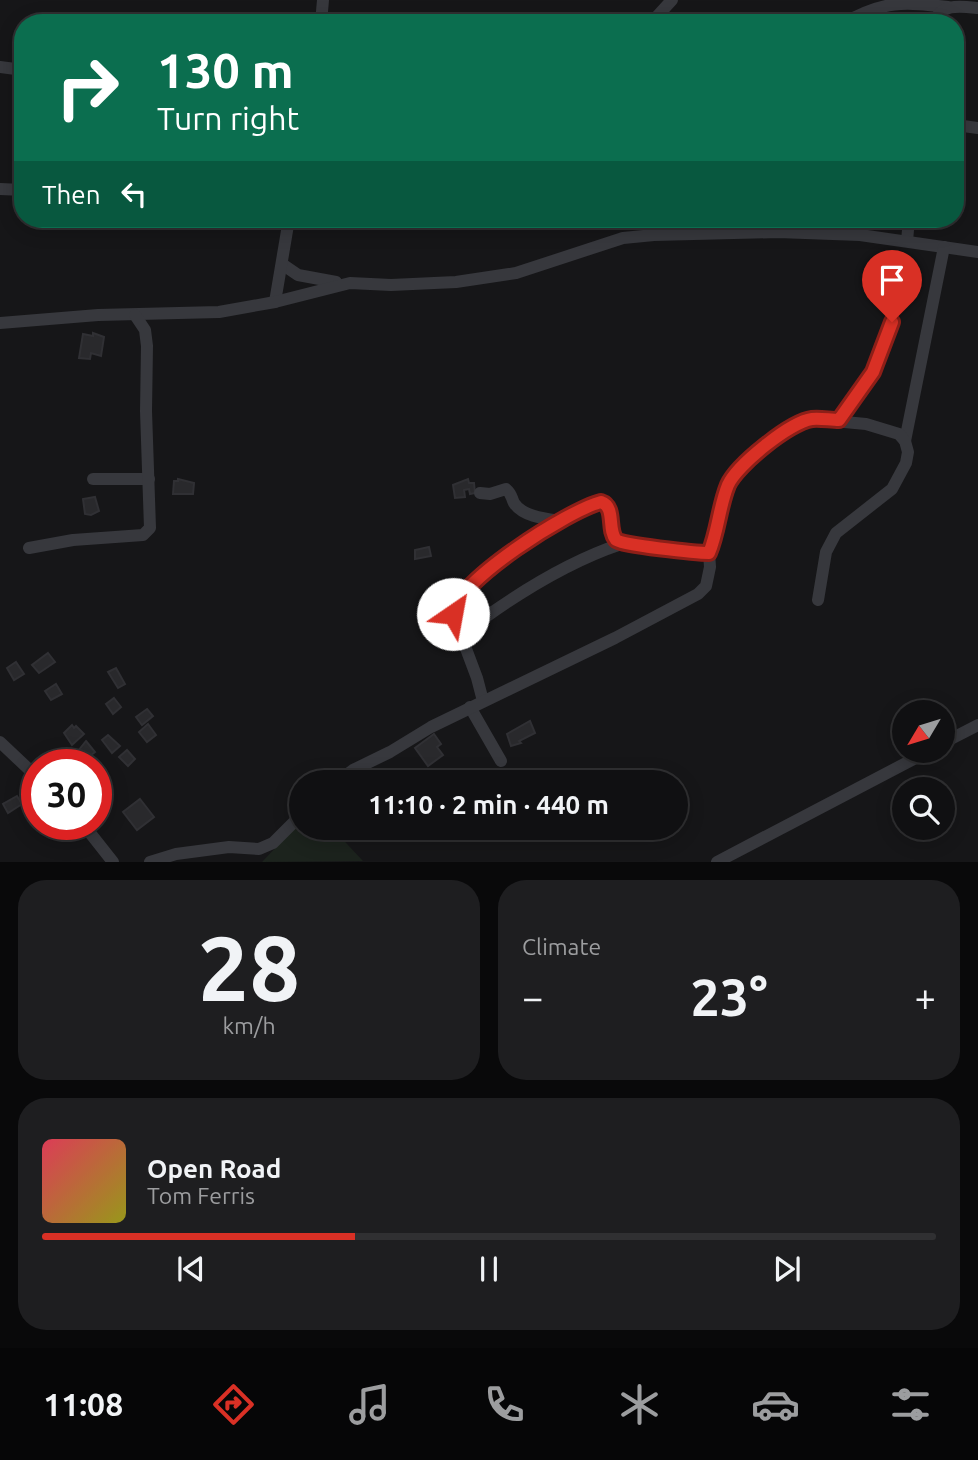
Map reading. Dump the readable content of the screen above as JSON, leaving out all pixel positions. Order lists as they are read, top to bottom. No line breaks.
{"north":"bottom left","page":{"turn":["130 m","Turn right"],"then":"Then","limit":"30","trip":"11:10 · 2 min · 440 m","tile":[["28","km/h"],"Climate"],"heat":["−","23°","+"],"song":["Open Road","Tom Ferris"],"tabs":"11:08"}}
